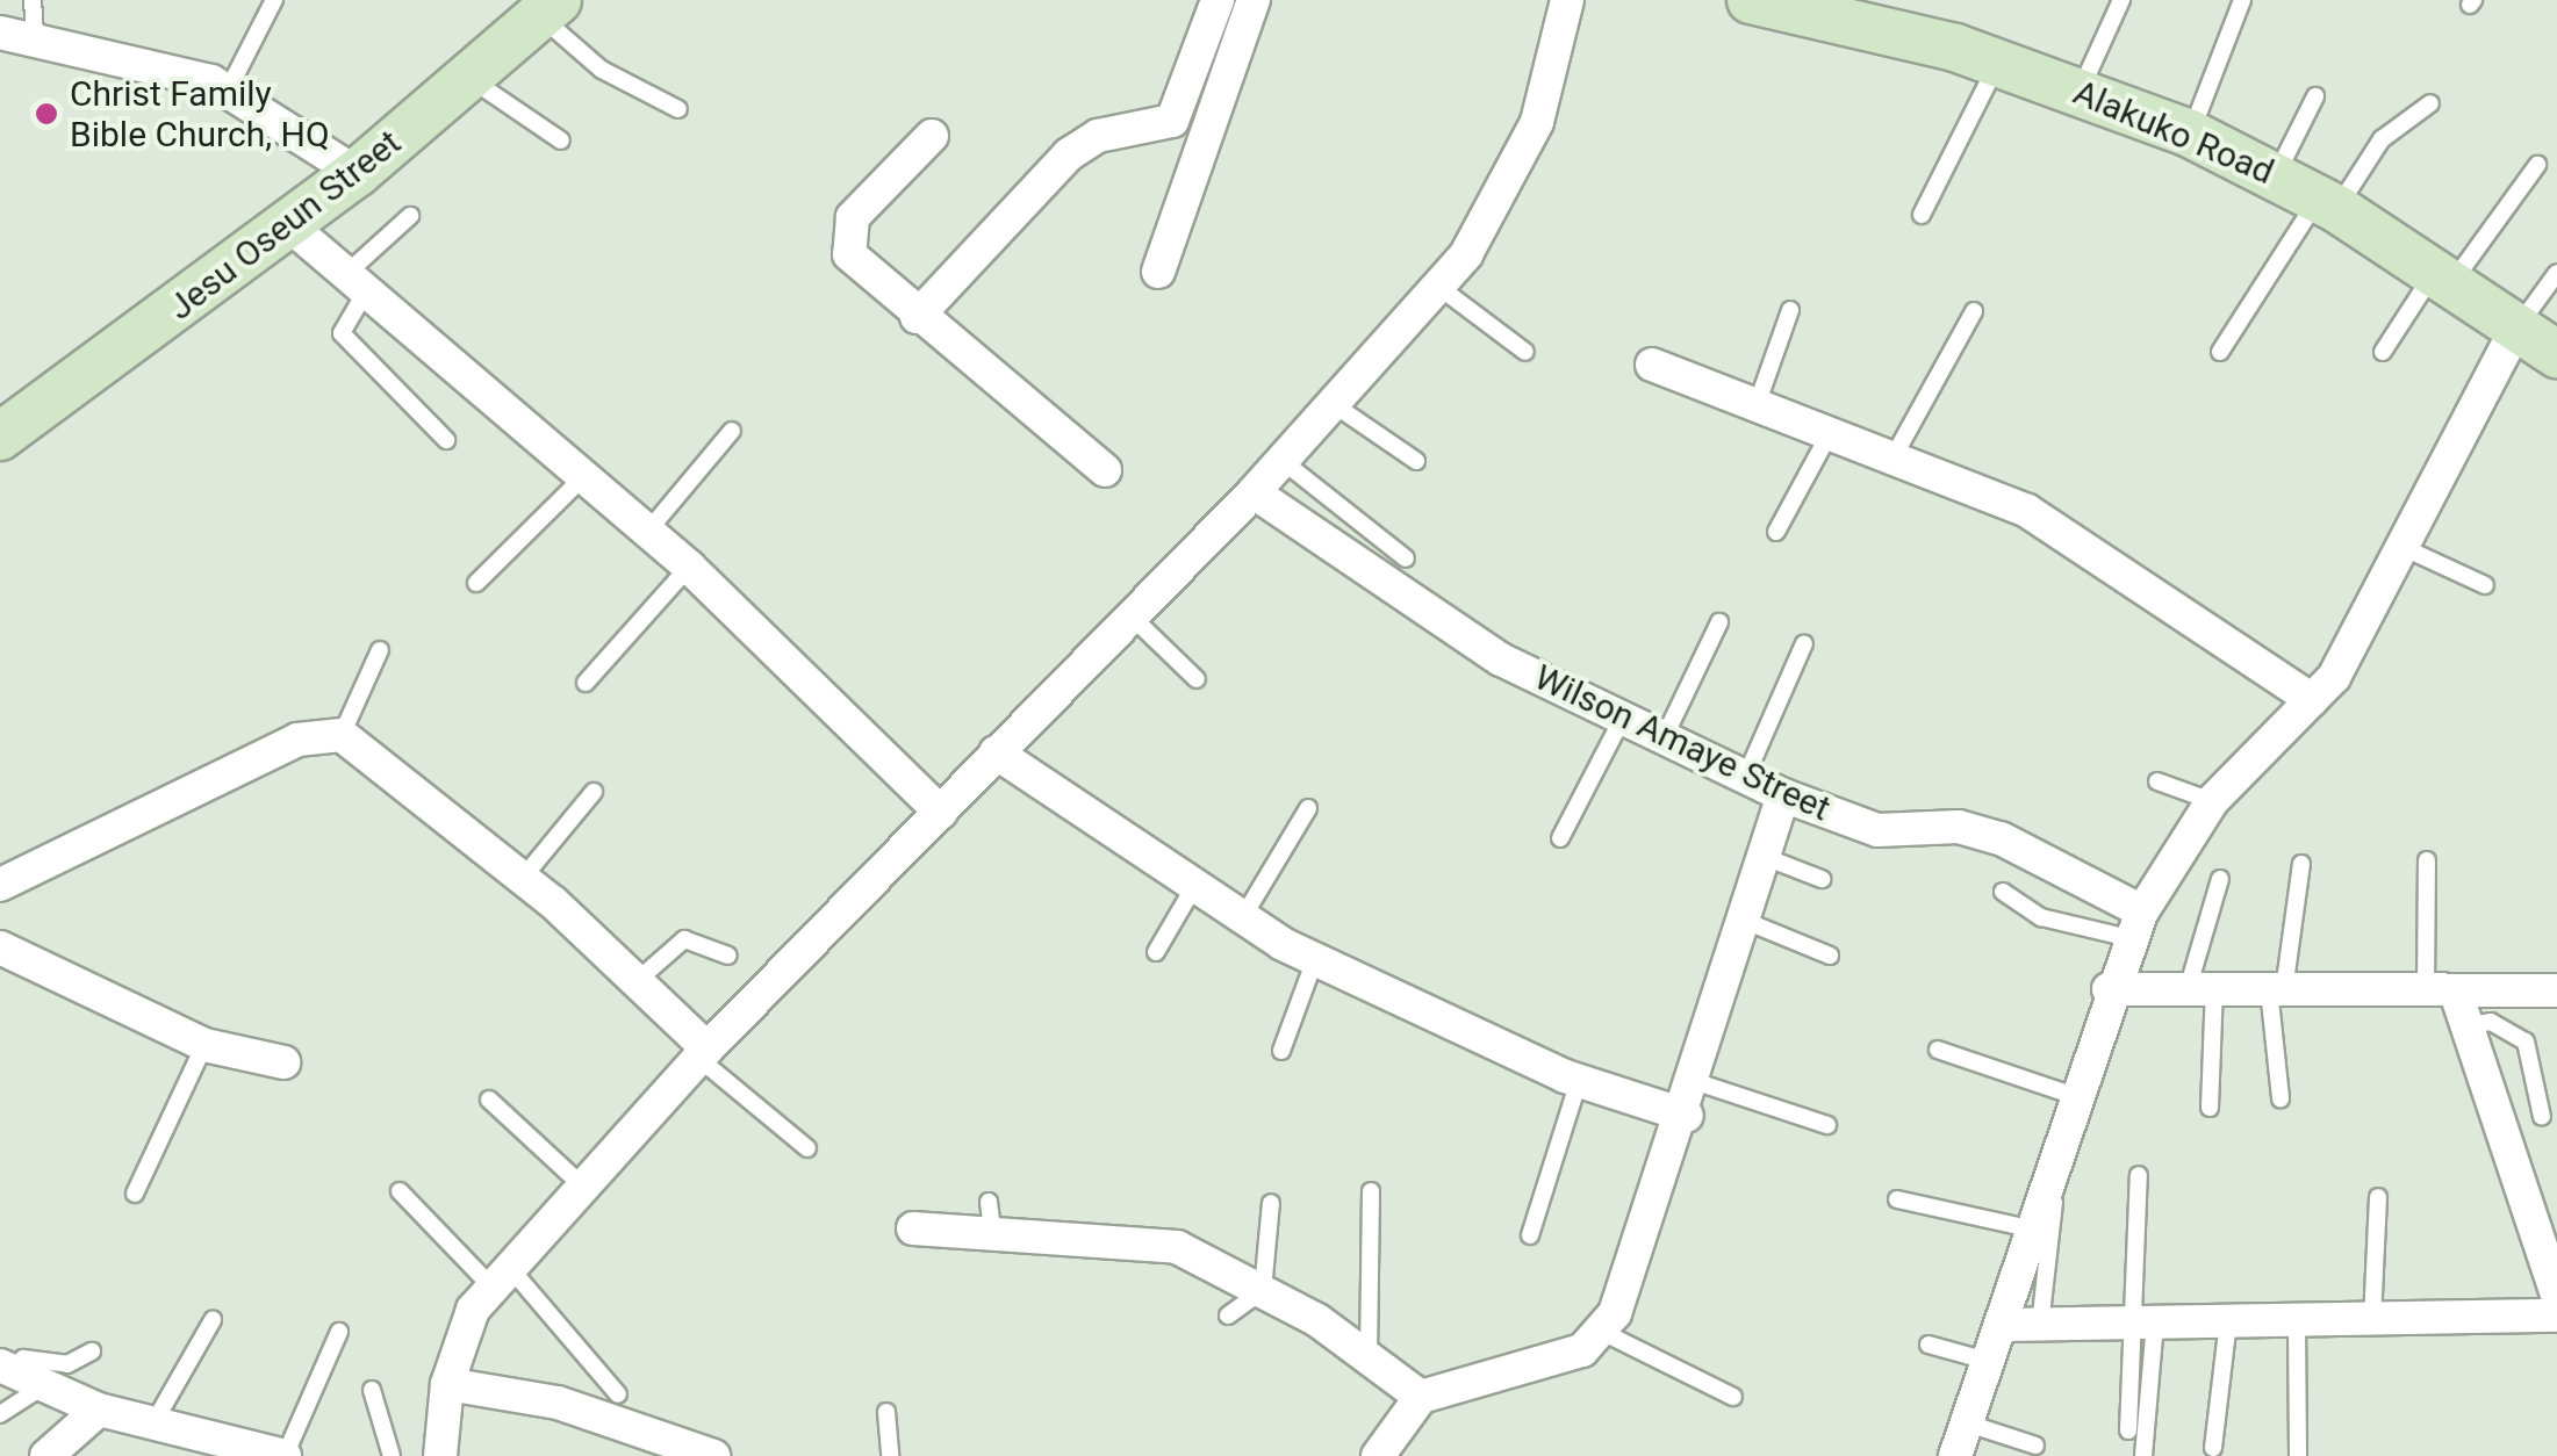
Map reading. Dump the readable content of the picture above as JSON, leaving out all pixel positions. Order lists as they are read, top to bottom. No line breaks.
{"streets":{"main road":["Alakuko Road","Jesu Oseun Street"],"street":["Wilson Amaye Street"]},"places":["Christ Family Bible Church, HQ"]}
